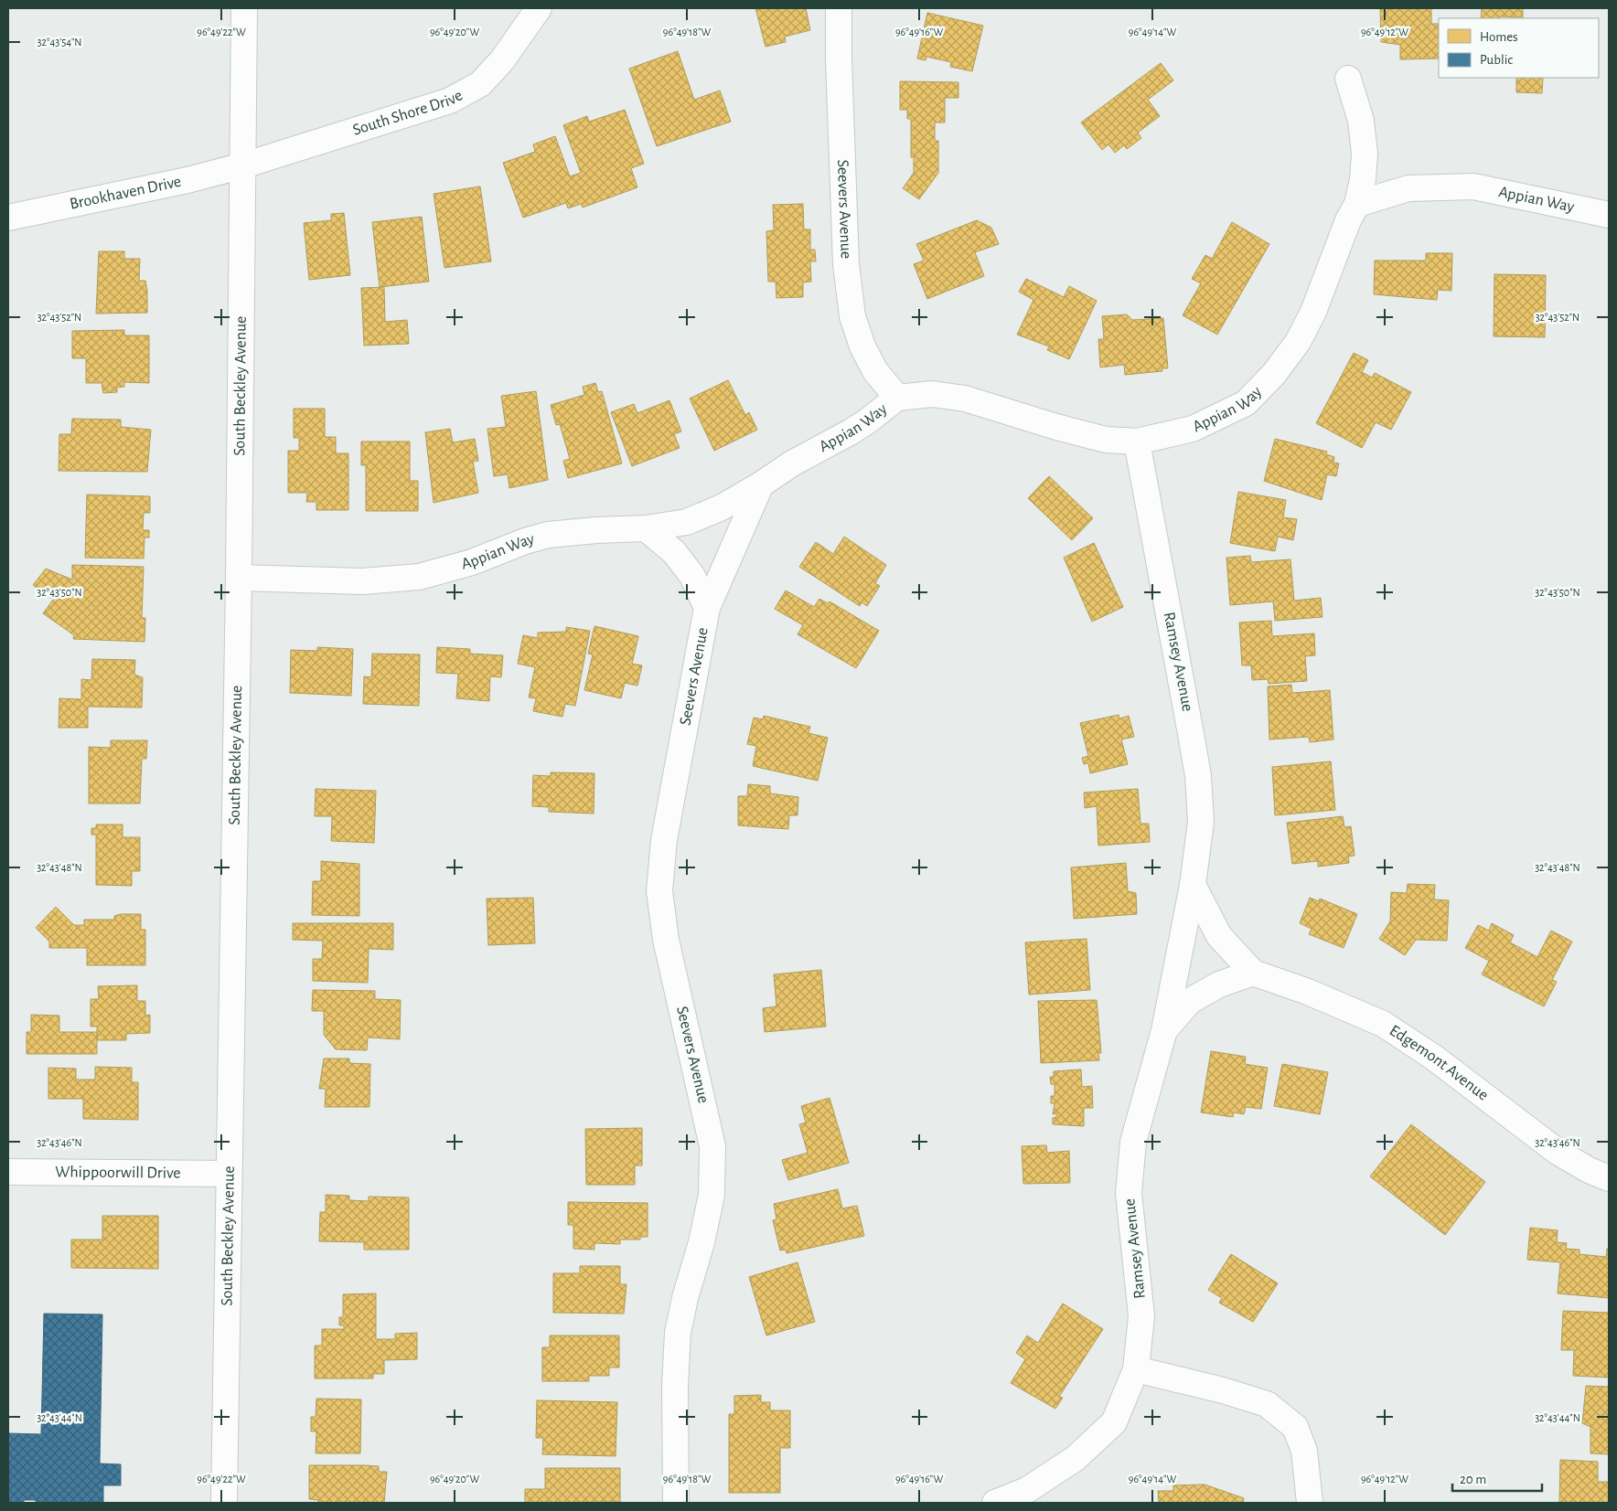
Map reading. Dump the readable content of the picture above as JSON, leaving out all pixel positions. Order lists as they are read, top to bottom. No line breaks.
{"streets":{"street":["South Shore Drive","Brookhaven Drive","Appian Way","Seevers Avenue","South Beckley Avenue","Ramsey Avenue","Edgemont Avenue","Whippoorwill Drive"]},"crossings":[["South Shore Drive","Brookhaven Drive"],["South Shore Drive","South Beckley Avenue"],["Brookhaven Drive","South Beckley Avenue"],["Appian Way","Seevers Avenue"],["Appian Way","South Beckley Avenue"],["Appian Way","Ramsey Avenue"],["South Beckley Avenue","Whippoorwill Drive"],["Ramsey Avenue","Edgemont Avenue"]],"legend":["Homes","Public"],"scale_bar":"20 m","coordinates":["96°49'22\"W","96°49'20\"W","96°49'18\"W","96°49'16\"W","96°49'14\"W","96°49'12\"W","32°43'54\"N","32°43'52\"N","32°43'50\"N","32°43'48\"N","32°43'46\"N","32°43'44\"N"]}
